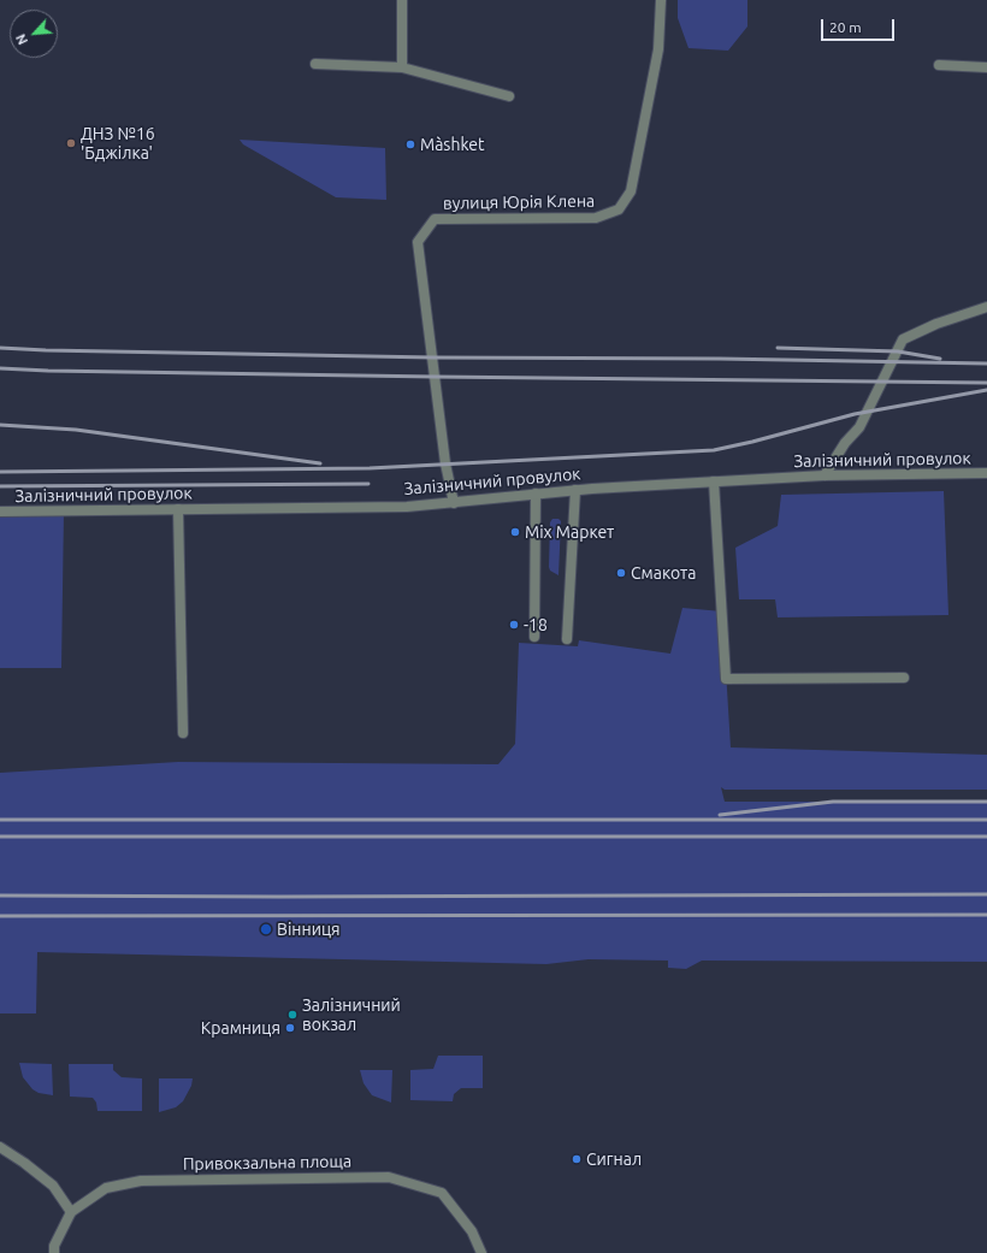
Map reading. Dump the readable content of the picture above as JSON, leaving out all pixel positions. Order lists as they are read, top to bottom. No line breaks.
{"streets":{"street":["вулиця Юрія Клена","Залізничний провулок","Привокзальна площа"]},"crossings":[["вулиця Юрія Клена","Залізничний провулок"]],"places":["ДНЗ №16 'Бджілка'","Màshket","Mix Маркет","Смакота","-18","Вінниця","Залізничний вокзал","Крамниця","Сигнал"],"scale_bar":"20 m","north":"bottom left"}
